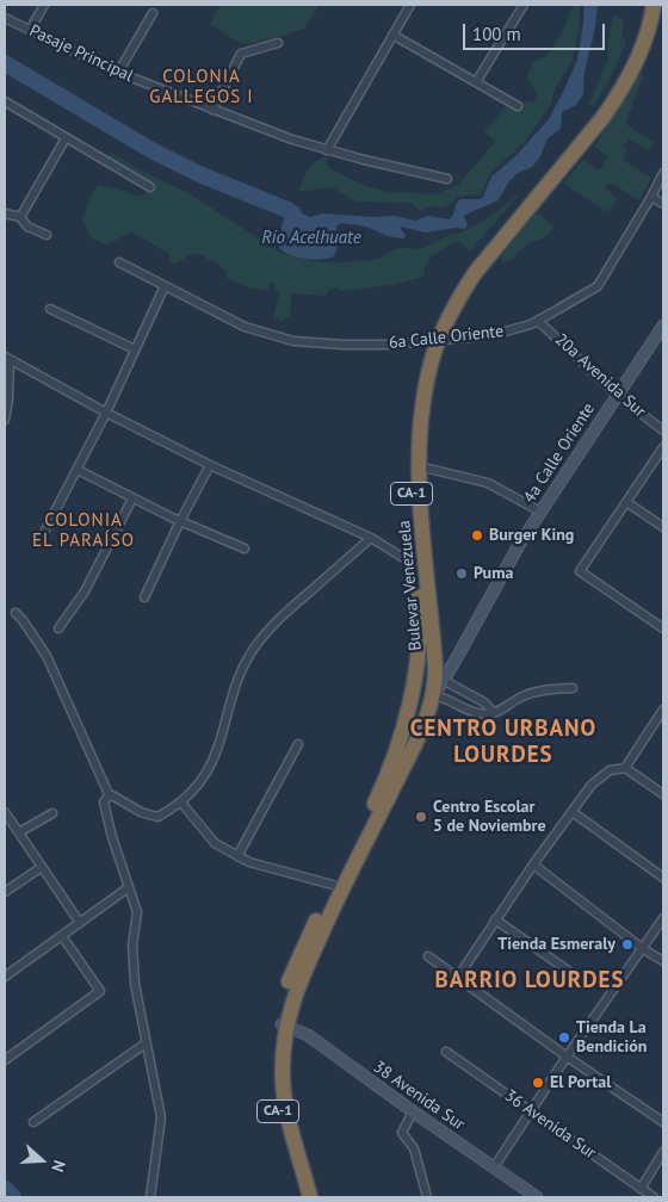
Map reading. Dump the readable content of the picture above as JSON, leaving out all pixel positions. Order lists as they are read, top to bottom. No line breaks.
{"streets":{"highway":["CA-1","Bulevar Venezuela"],"street":["Pasaje Principal","6a Calle Oriente","20a Avenida Sur","4a Calle Oriente","38 Avenida Sur","36 Avenida Sur"]},"crossings":[["6a Calle Oriente","20a Avenida Sur"],["20a Avenida Sur","4a Calle Oriente"],["4a Calle Oriente","Bulevar Venezuela"],["Bulevar Venezuela","38 Avenida Sur"]],"districts":["COLONIA GALLEGOS I","COLONIA EL PARAÍSO","CENTRO URBANO LOURDES","BARRIO LOURDES"],"water":["Río Acelhuate"],"places":["Burger King","Puma","Centro Escolar 5 de Noviembre","Tienda Esmeraly","Tienda La Bendición","El Portal"],"scale_bar":"100 m","north":"right"}
